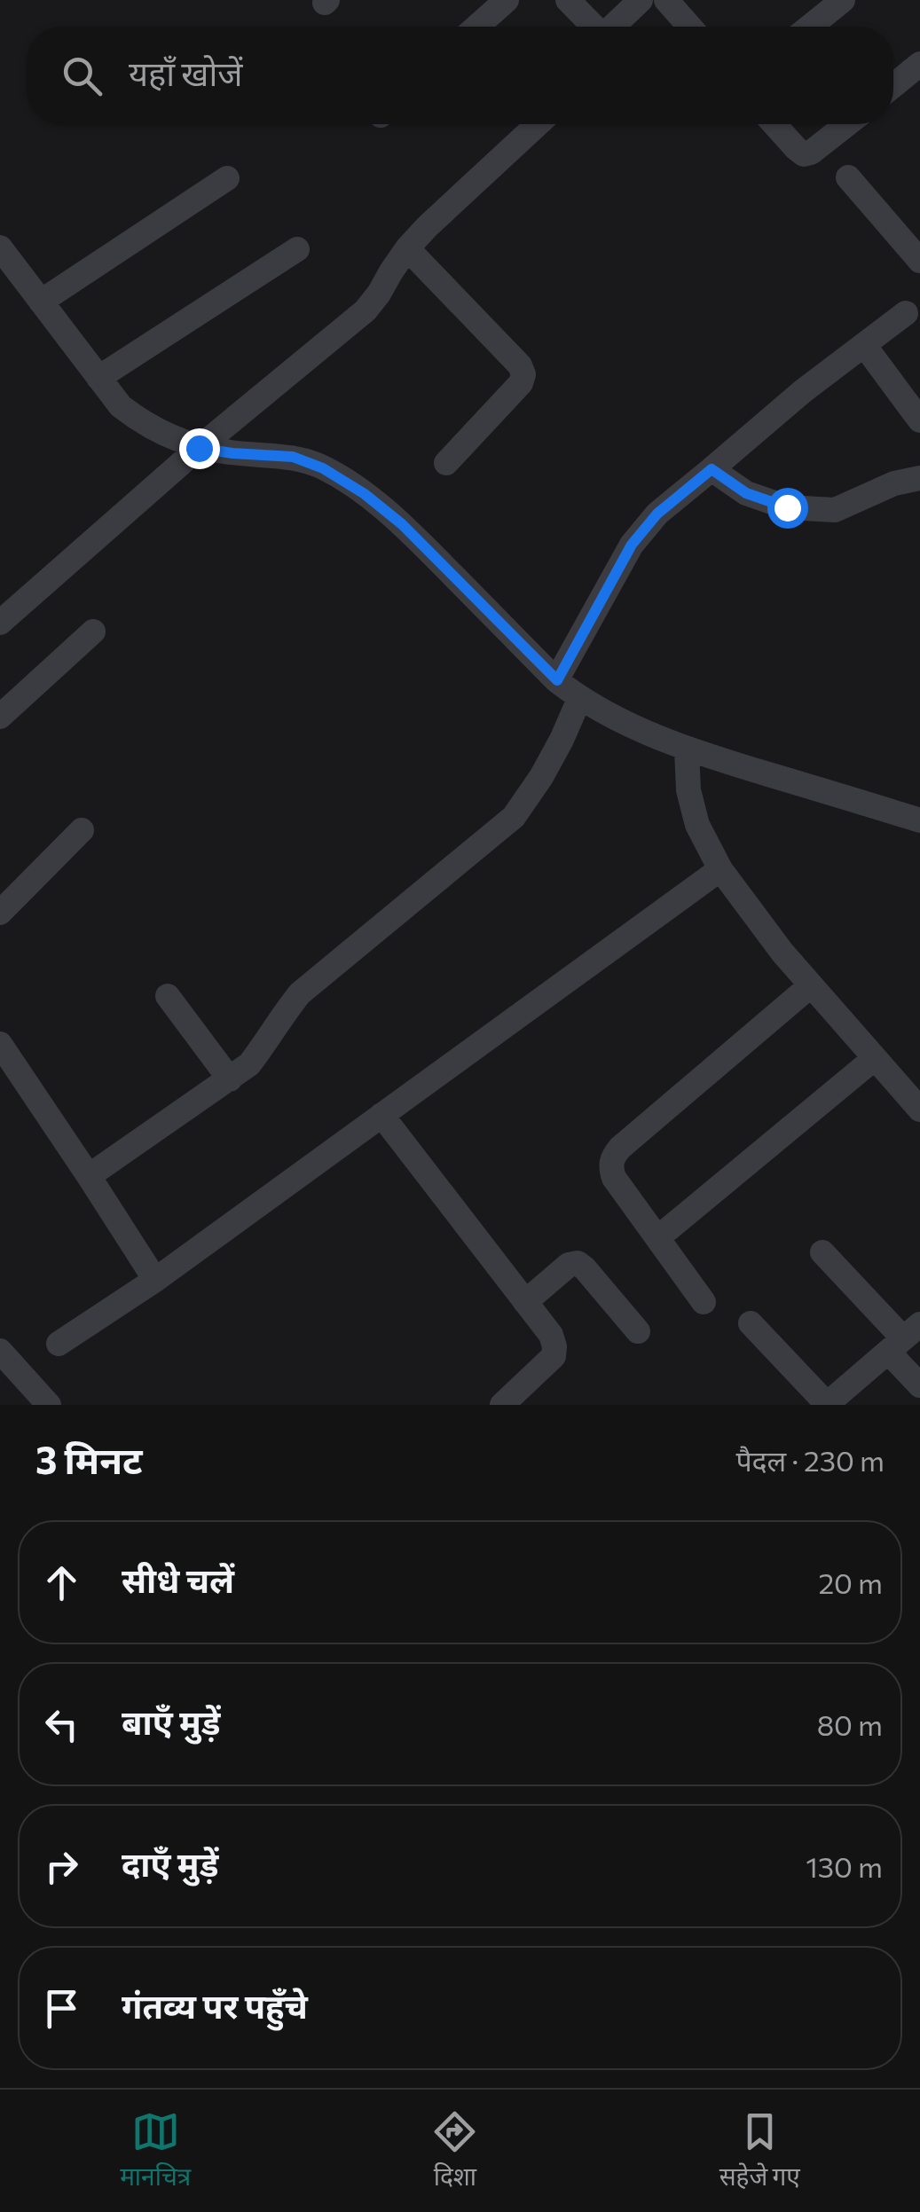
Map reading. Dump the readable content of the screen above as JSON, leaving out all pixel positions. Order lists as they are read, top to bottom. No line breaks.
{"page":{"search":"यहाँ खोजें","heading":["3 मिनट","पैदल · 230 m"],"list":[["सीधे चलें","20 m"],["बाएँ मुड़ें","80 m"],["दाएँ मुड़ें","130 m"],"गंतव्य पर पहुँचे"],"nav":["मानचित्र","दिशा","सहेजे गए"]}}
